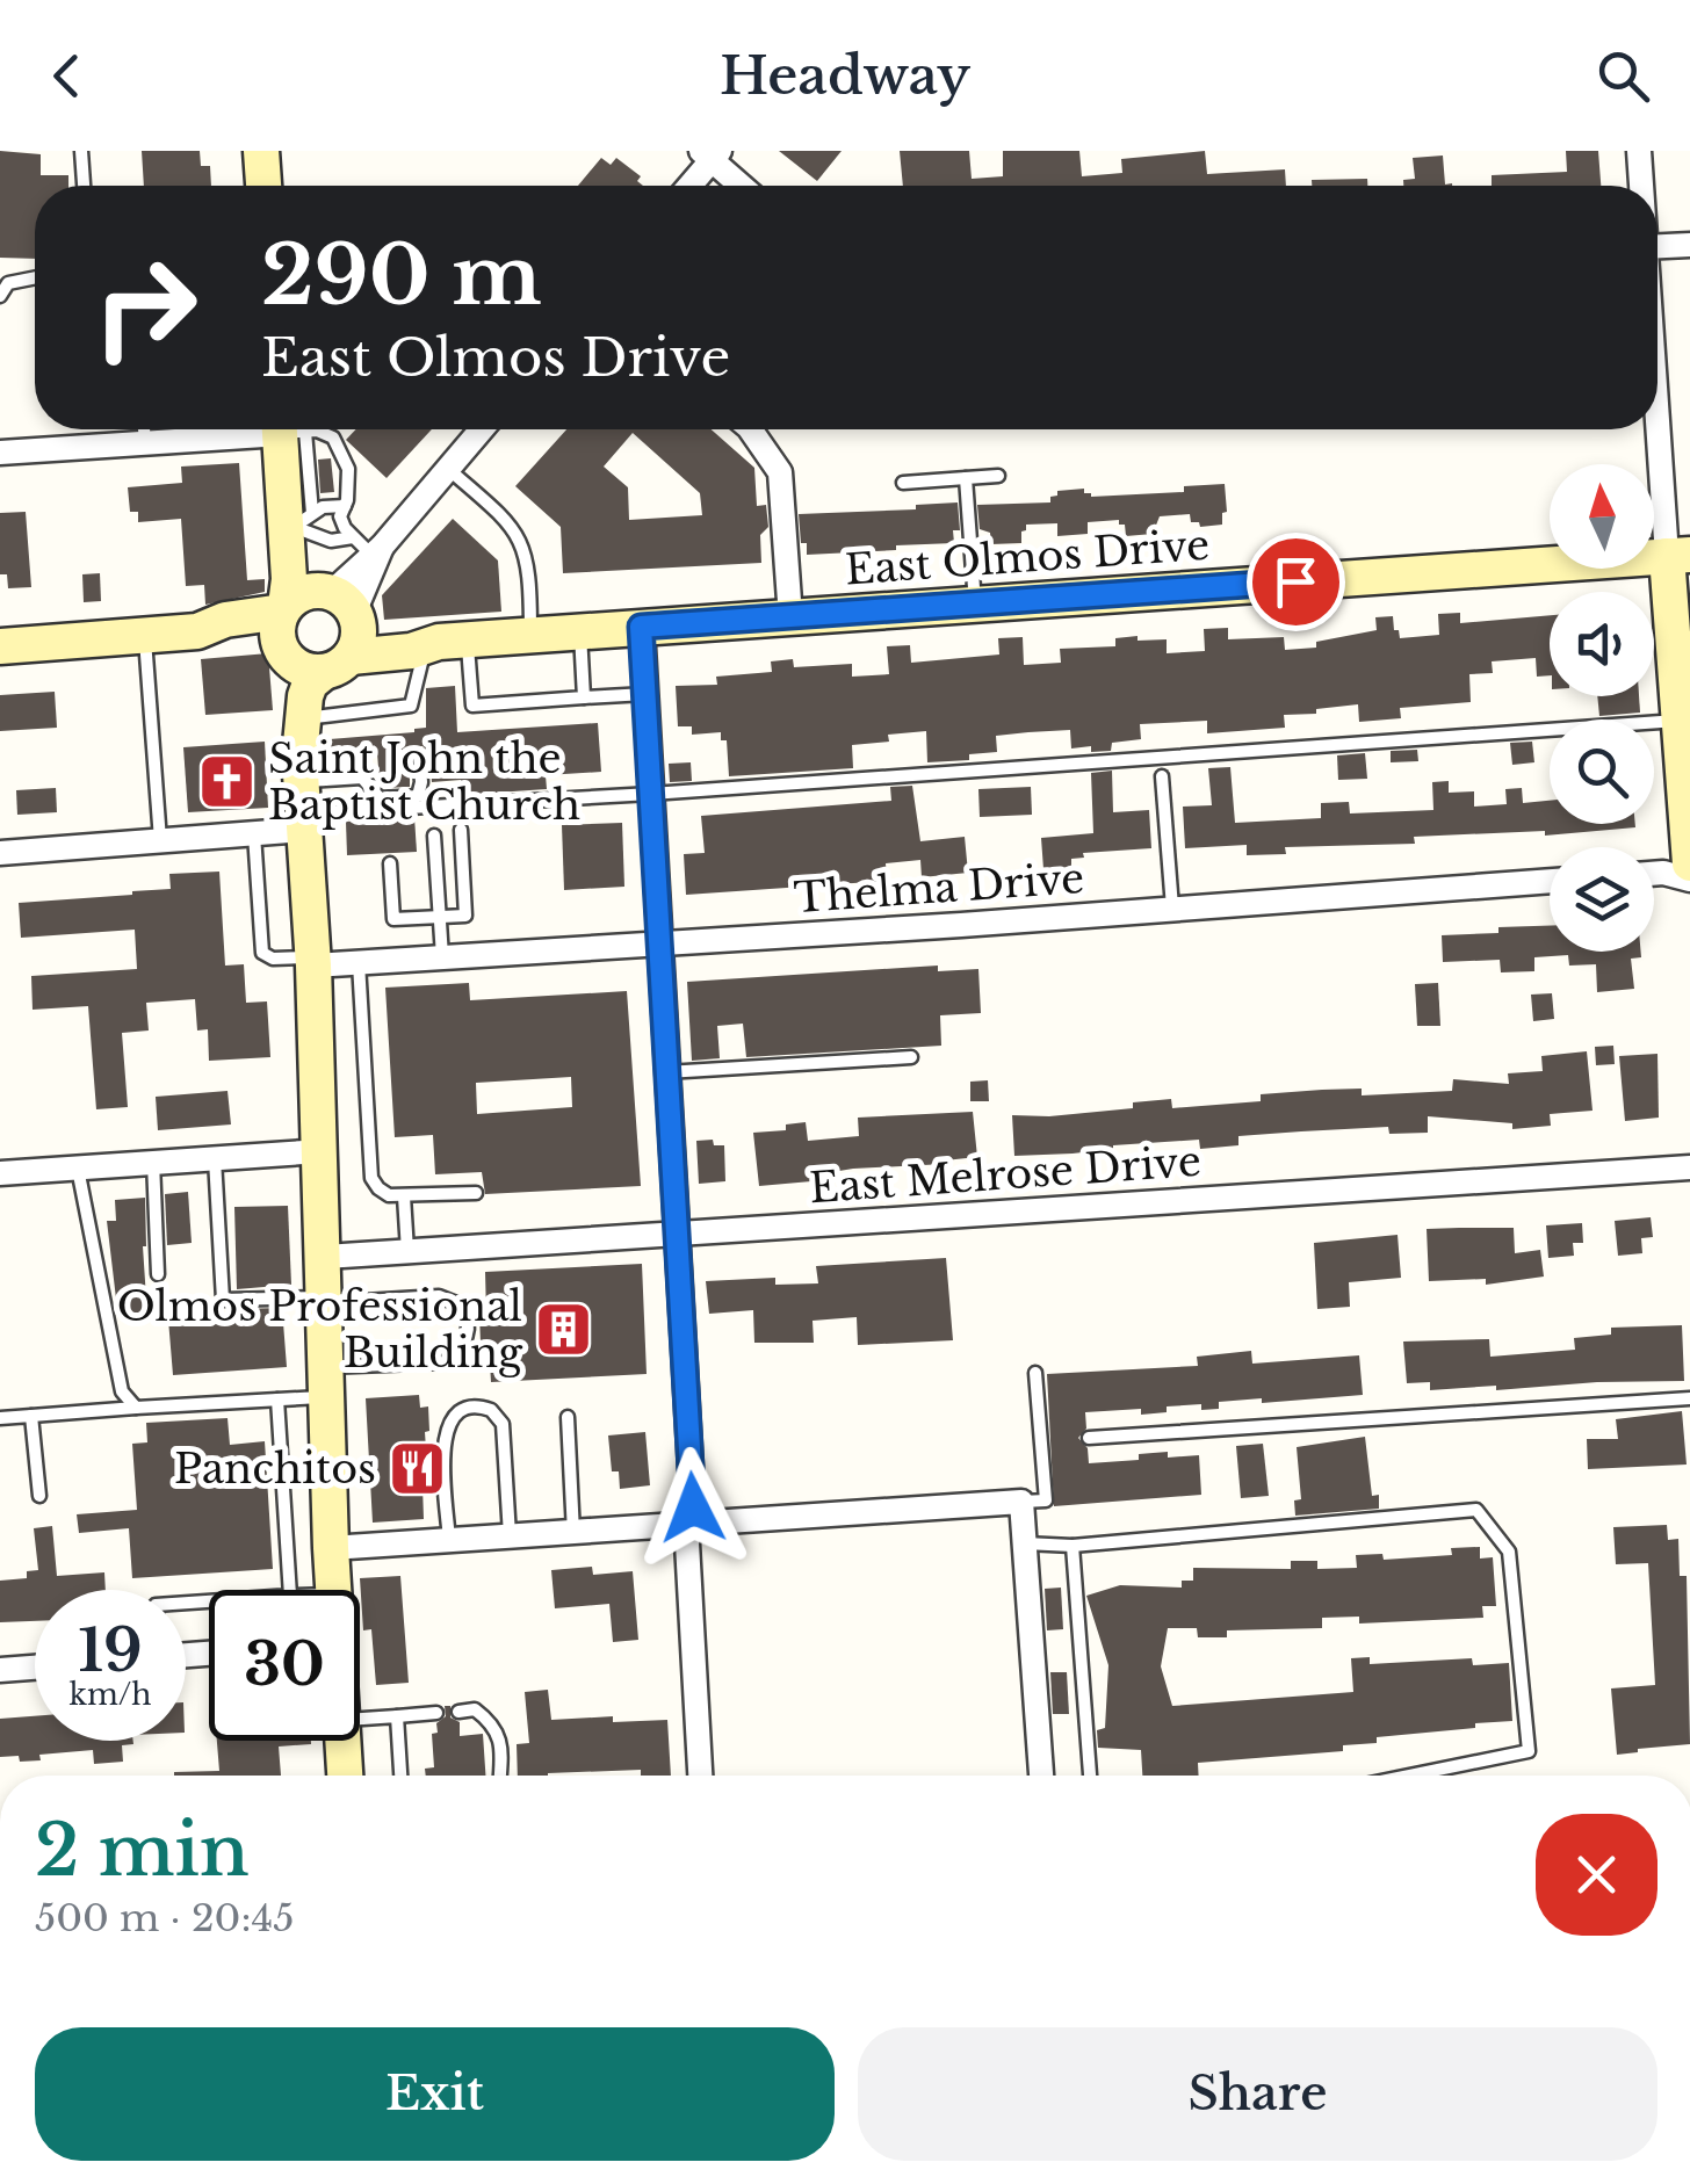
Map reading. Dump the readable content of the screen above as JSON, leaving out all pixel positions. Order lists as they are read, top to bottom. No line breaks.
{"streets":{"street":["East Olmos Drive","Thelma Drive","East Melrose Drive"]},"places":{"church":["Saint John the Baptist Church"],"building":["Olmos Professional Building"],"restaurant":["Panchitos"]},"north":"top","page":{"header":"Headway","turn":["290 m","East Olmos Drive"],"speed":"19 km/h","limit":"30","heading":["2 min","500 m · 20:45"],"buttons":["Exit","Share"]}}
